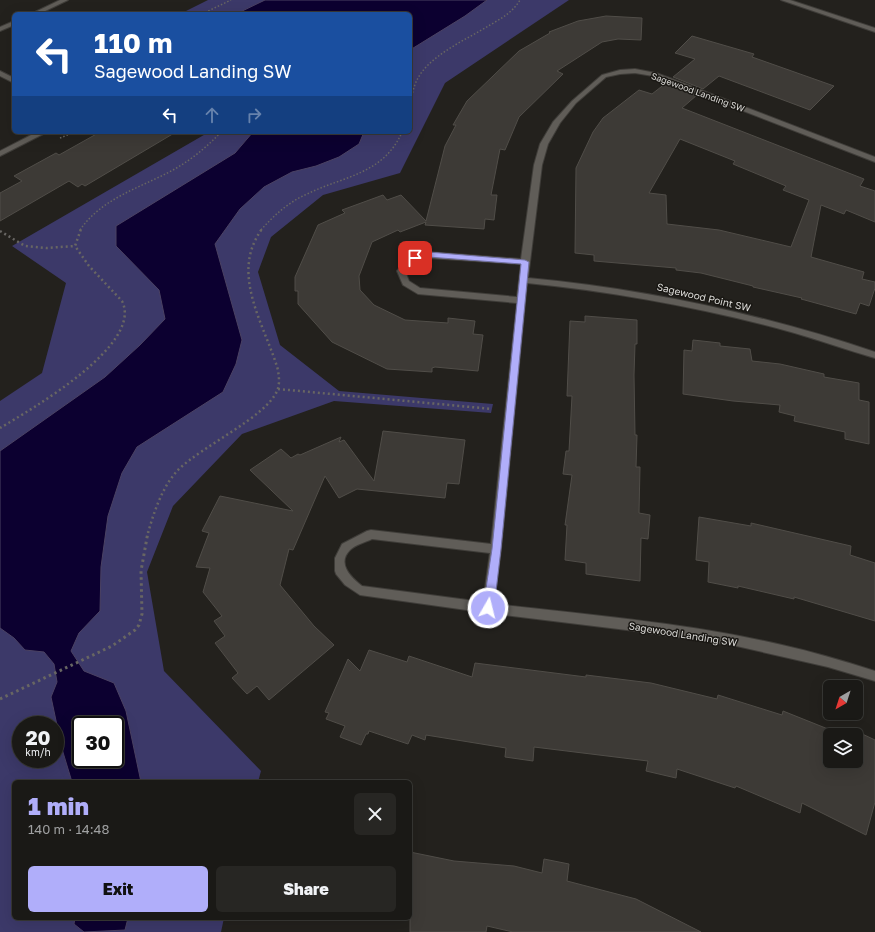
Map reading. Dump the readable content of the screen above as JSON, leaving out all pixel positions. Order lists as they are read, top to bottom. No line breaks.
{"streets":{"street":["Sagewood Landing SW","Sagewood Point SW"]},"crossings":[["Sagewood Landing SW","Sagewood Point SW"]],"north":"bottom left","page":{"turn":["110 m","Sagewood Landing SW"],"speed":"20 km/h","limit":"30","heading":["1 min","140 m · 14:48"],"buttons":["Exit","Share"]}}
